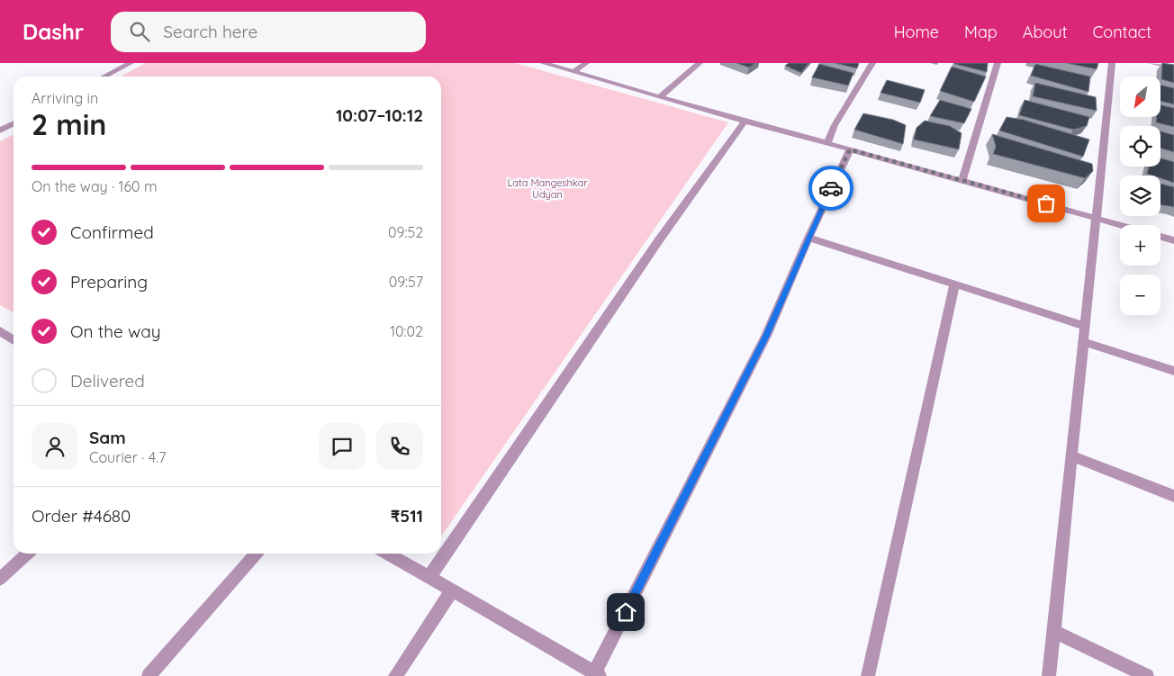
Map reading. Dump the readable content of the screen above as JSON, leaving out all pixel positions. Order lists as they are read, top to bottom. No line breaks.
{"parks":["Lata Mangeshkar Udyan"],"north":"bottom left","page":{"header":"Dashr","search":"Search here","nav":["Home","Map","About","Contact"],"map_buttons":["+","−"],"heading":["2 min","Arriving in","10:07–10:12"],"panel":["Sam","Courier · 4.7","Order #4680","₹511"],"bar":"On the way · 160 m","list":[["Confirmed","09:52"],["Preparing","09:57"],["On the way","10:02"],"Delivered"]}}
